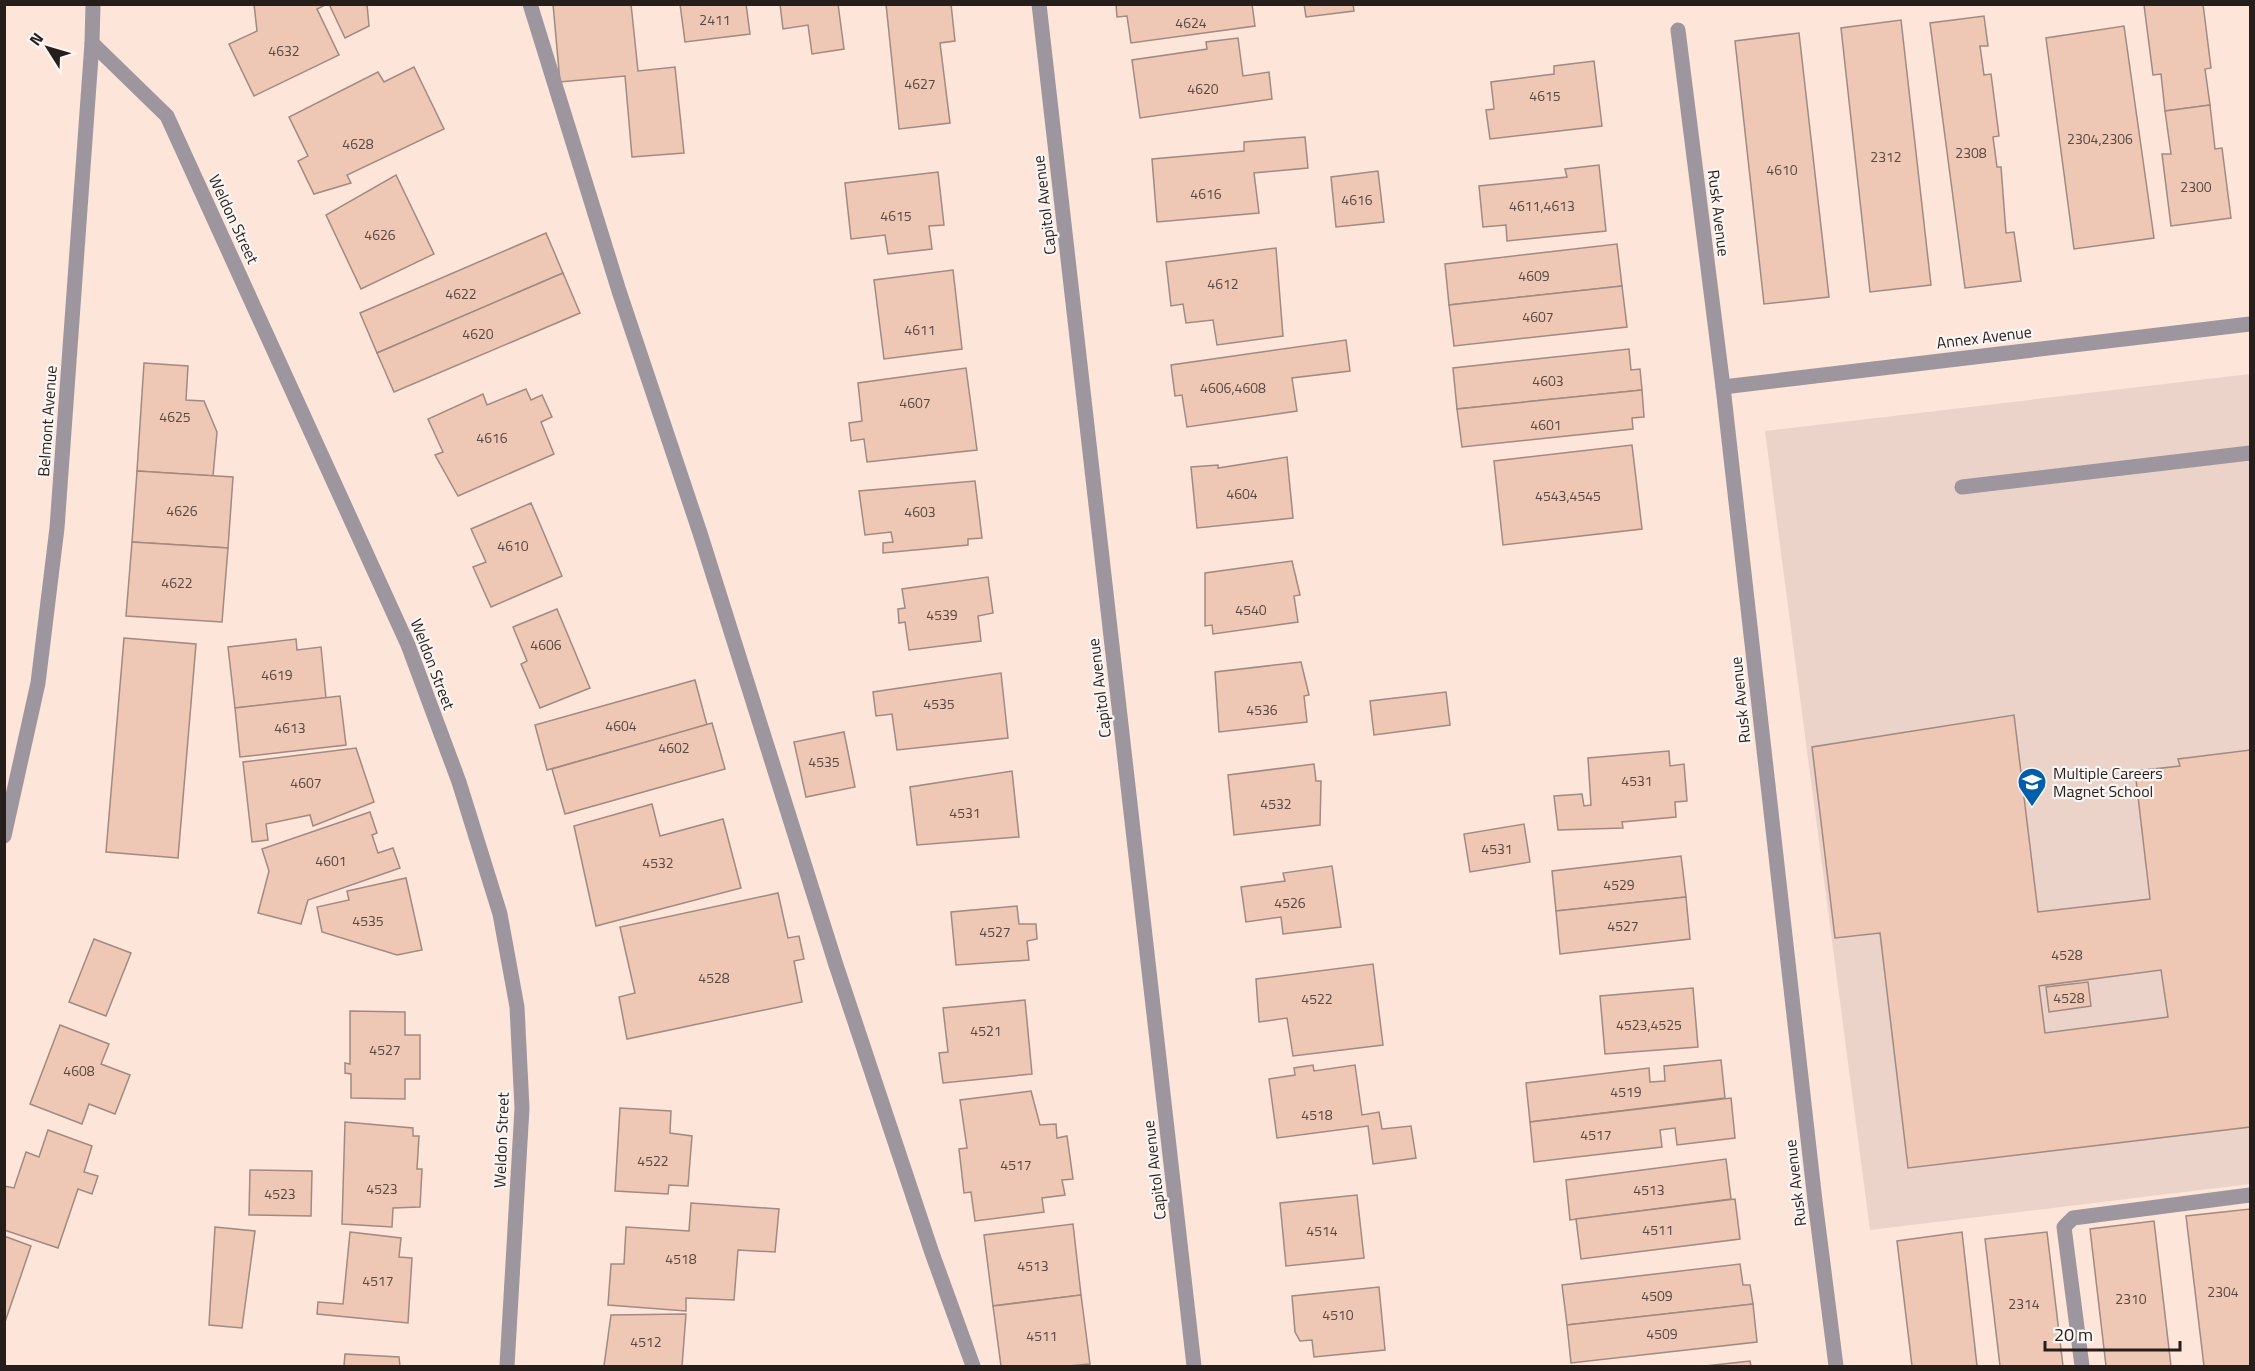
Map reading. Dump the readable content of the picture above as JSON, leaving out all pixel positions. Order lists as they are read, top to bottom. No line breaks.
{"streets":{"street":["Capitol Avenue","Rusk Avenue","Weldon Street","Annex Avenue","Belmont Avenue"]},"crossings":[["Rusk Avenue","Annex Avenue"],["Weldon Street","Belmont Avenue"]],"places":{"school or university":["Multiple Careers Magnet School"]},"house_numbers":["2411","4624","4632","4627","4620","4615","2304,2306","4628","2308","2312","4610","2300","4616","4616","4611,4613","4615","4626","4609","4612","4622","4607","4611","4620","4603","4606,4608","4607","4625","4601","4616","4604","4543,4545","4626","4603","4610","4622","4540","4539","4606","4619","4535","4536","4604","4613","4602","4535","4531","4607","4532","4531","4531","4601","4532","4529","4526","4535","4527","4527","4528","4528","4528","4522","4523,4525","4521","4527","4608","4519","4518","4517","4522","4517","4523","4513","4523","4511","4514","4518","4513","4517","2304","4509","2310","2314","4510","4509","4511","4512"],"scale_bar":"20 m","north":"top left"}
